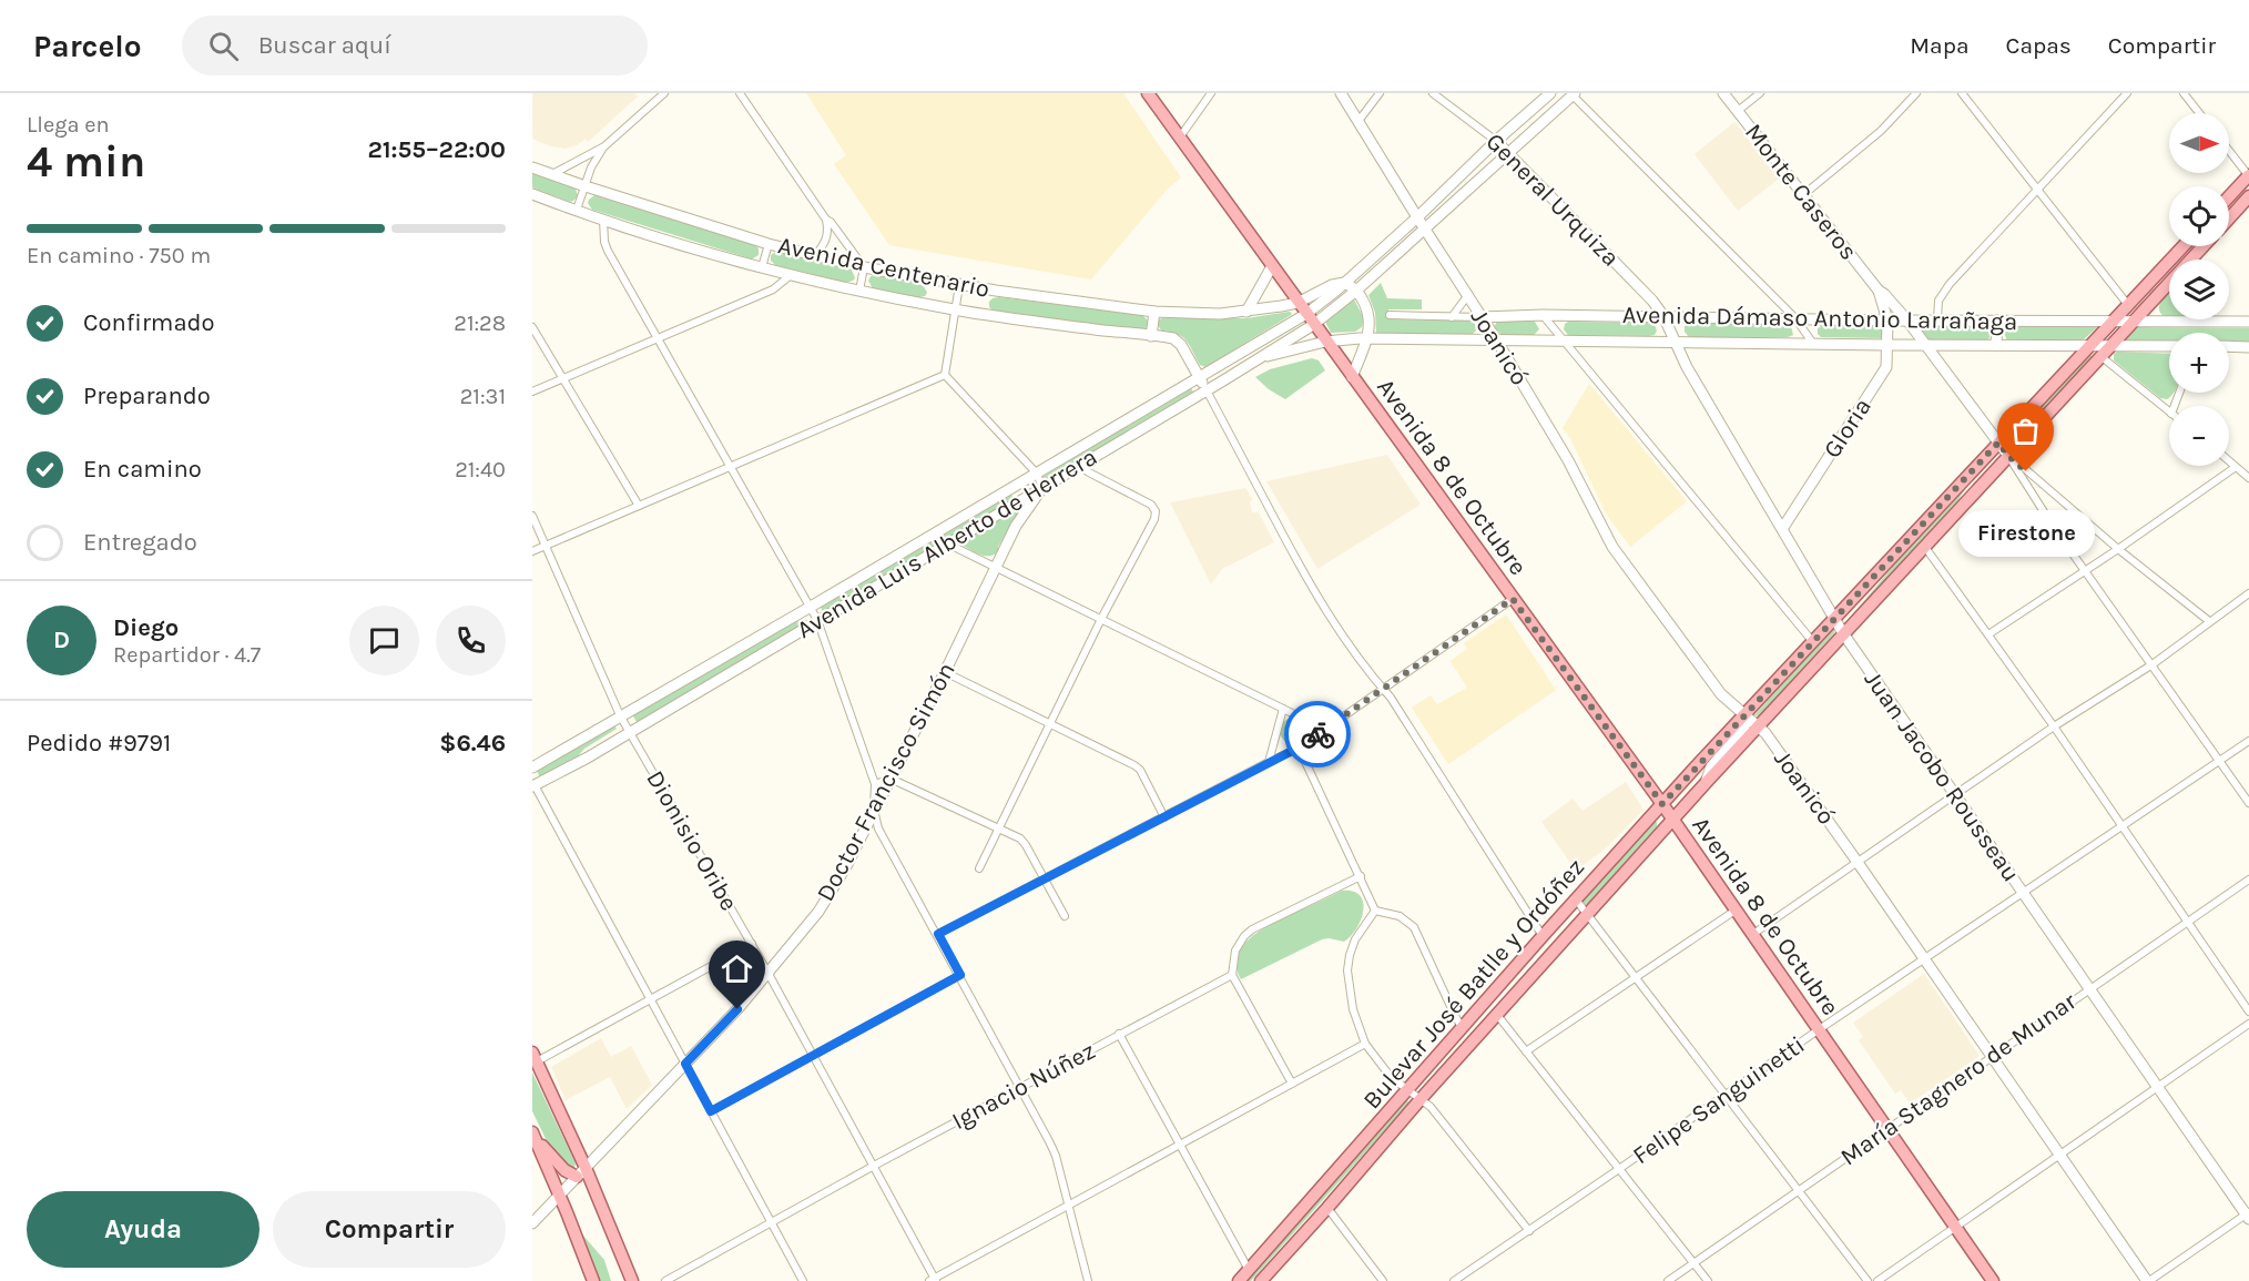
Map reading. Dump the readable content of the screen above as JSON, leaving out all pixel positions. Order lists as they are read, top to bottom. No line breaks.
{"streets":{"main road":["Avenida 8 de Octubre","Bulevar José Batlle y Ordóñez"],"street":["Monte Caseros","General Urquiza","Avenida Centenario","Avenida Dámaso Antonio Larrañaga","Joanicó","Gloria","Avenida Luis Alberto de Herrera","Juan Jacobo Rousseau","Doctor Francisco Simón","Dionisio Oribe","María Stagnero de Munar","Ignacio Núñez","Felipe Sanguinetti"]},"crossings":[["Monte Caseros","Avenida Dámaso Antonio Larrañaga"],["Monte Caseros","Gloria"],["Monte Caseros","Bulevar José Batlle y Ordóñez"],["General Urquiza","Avenida Dámaso Antonio Larrañaga"],["General Urquiza","Avenida Luis Alberto de Herrera"],["General Urquiza","Juan Jacobo Rousseau"],["Avenida Centenario","Avenida 8 de Octubre"],["Avenida Centenario","Avenida Luis Alberto de Herrera"],["Avenida Dámaso Antonio Larrañaga","Joanicó"],["Avenida Dámaso Antonio Larrañaga","Gloria"],["Avenida Dámaso Antonio Larrañaga","Avenida 8 de Octubre"],["Avenida Dámaso Antonio Larrañaga","Avenida Luis Alberto de Herrera"],["Avenida Dámaso Antonio Larrañaga","Juan Jacobo Rousseau"],["Avenida Dámaso Antonio Larrañaga","Bulevar José Batlle y Ordóñez"],["Joanicó","Avenida Luis Alberto de Herrera"],["Joanicó","Bulevar José Batlle y Ordóñez"],["Joanicó","María Stagnero de Munar"],["Joanicó","Felipe Sanguinetti"],["Gloria","Juan Jacobo Rousseau"],["Avenida 8 de Octubre","Avenida Luis Alberto de Herrera"],["Avenida 8 de Octubre","Bulevar José Batlle y Ordóñez"],["Avenida 8 de Octubre","María Stagnero de Munar"],["Avenida 8 de Octubre","Felipe Sanguinetti"],["Avenida Luis Alberto de Herrera","Doctor Francisco Simón"],["Avenida Luis Alberto de Herrera","Dionisio Oribe"],["Juan Jacobo Rousseau","Bulevar José Batlle y Ordóñez"],["Juan Jacobo Rousseau","María Stagnero de Munar"],["Juan Jacobo Rousseau","Felipe Sanguinetti"],["Doctor Francisco Simón","Dionisio Oribe"],["Dionisio Oribe","Ignacio Núñez"]],"places":["Firestone"],"north":"right","page":{"header":"Parcelo","search":"Buscar aquí","nav":["Mapa","Capas","Compartir"],"heading":["4 min","Llega en","21:55–22:00"],"panel":["Diego","Repartidor · 4.7","Pedido #9791","$6.46"],"map_buttons":["+","−"],"bar":"En camino · 750 m","list":[["Confirmado","21:28"],["Preparando","21:31"],["En camino","21:40"],"Entregado"],"bubble":"Firestone","round":"D","buttons":["Ayuda","Compartir"]}}
